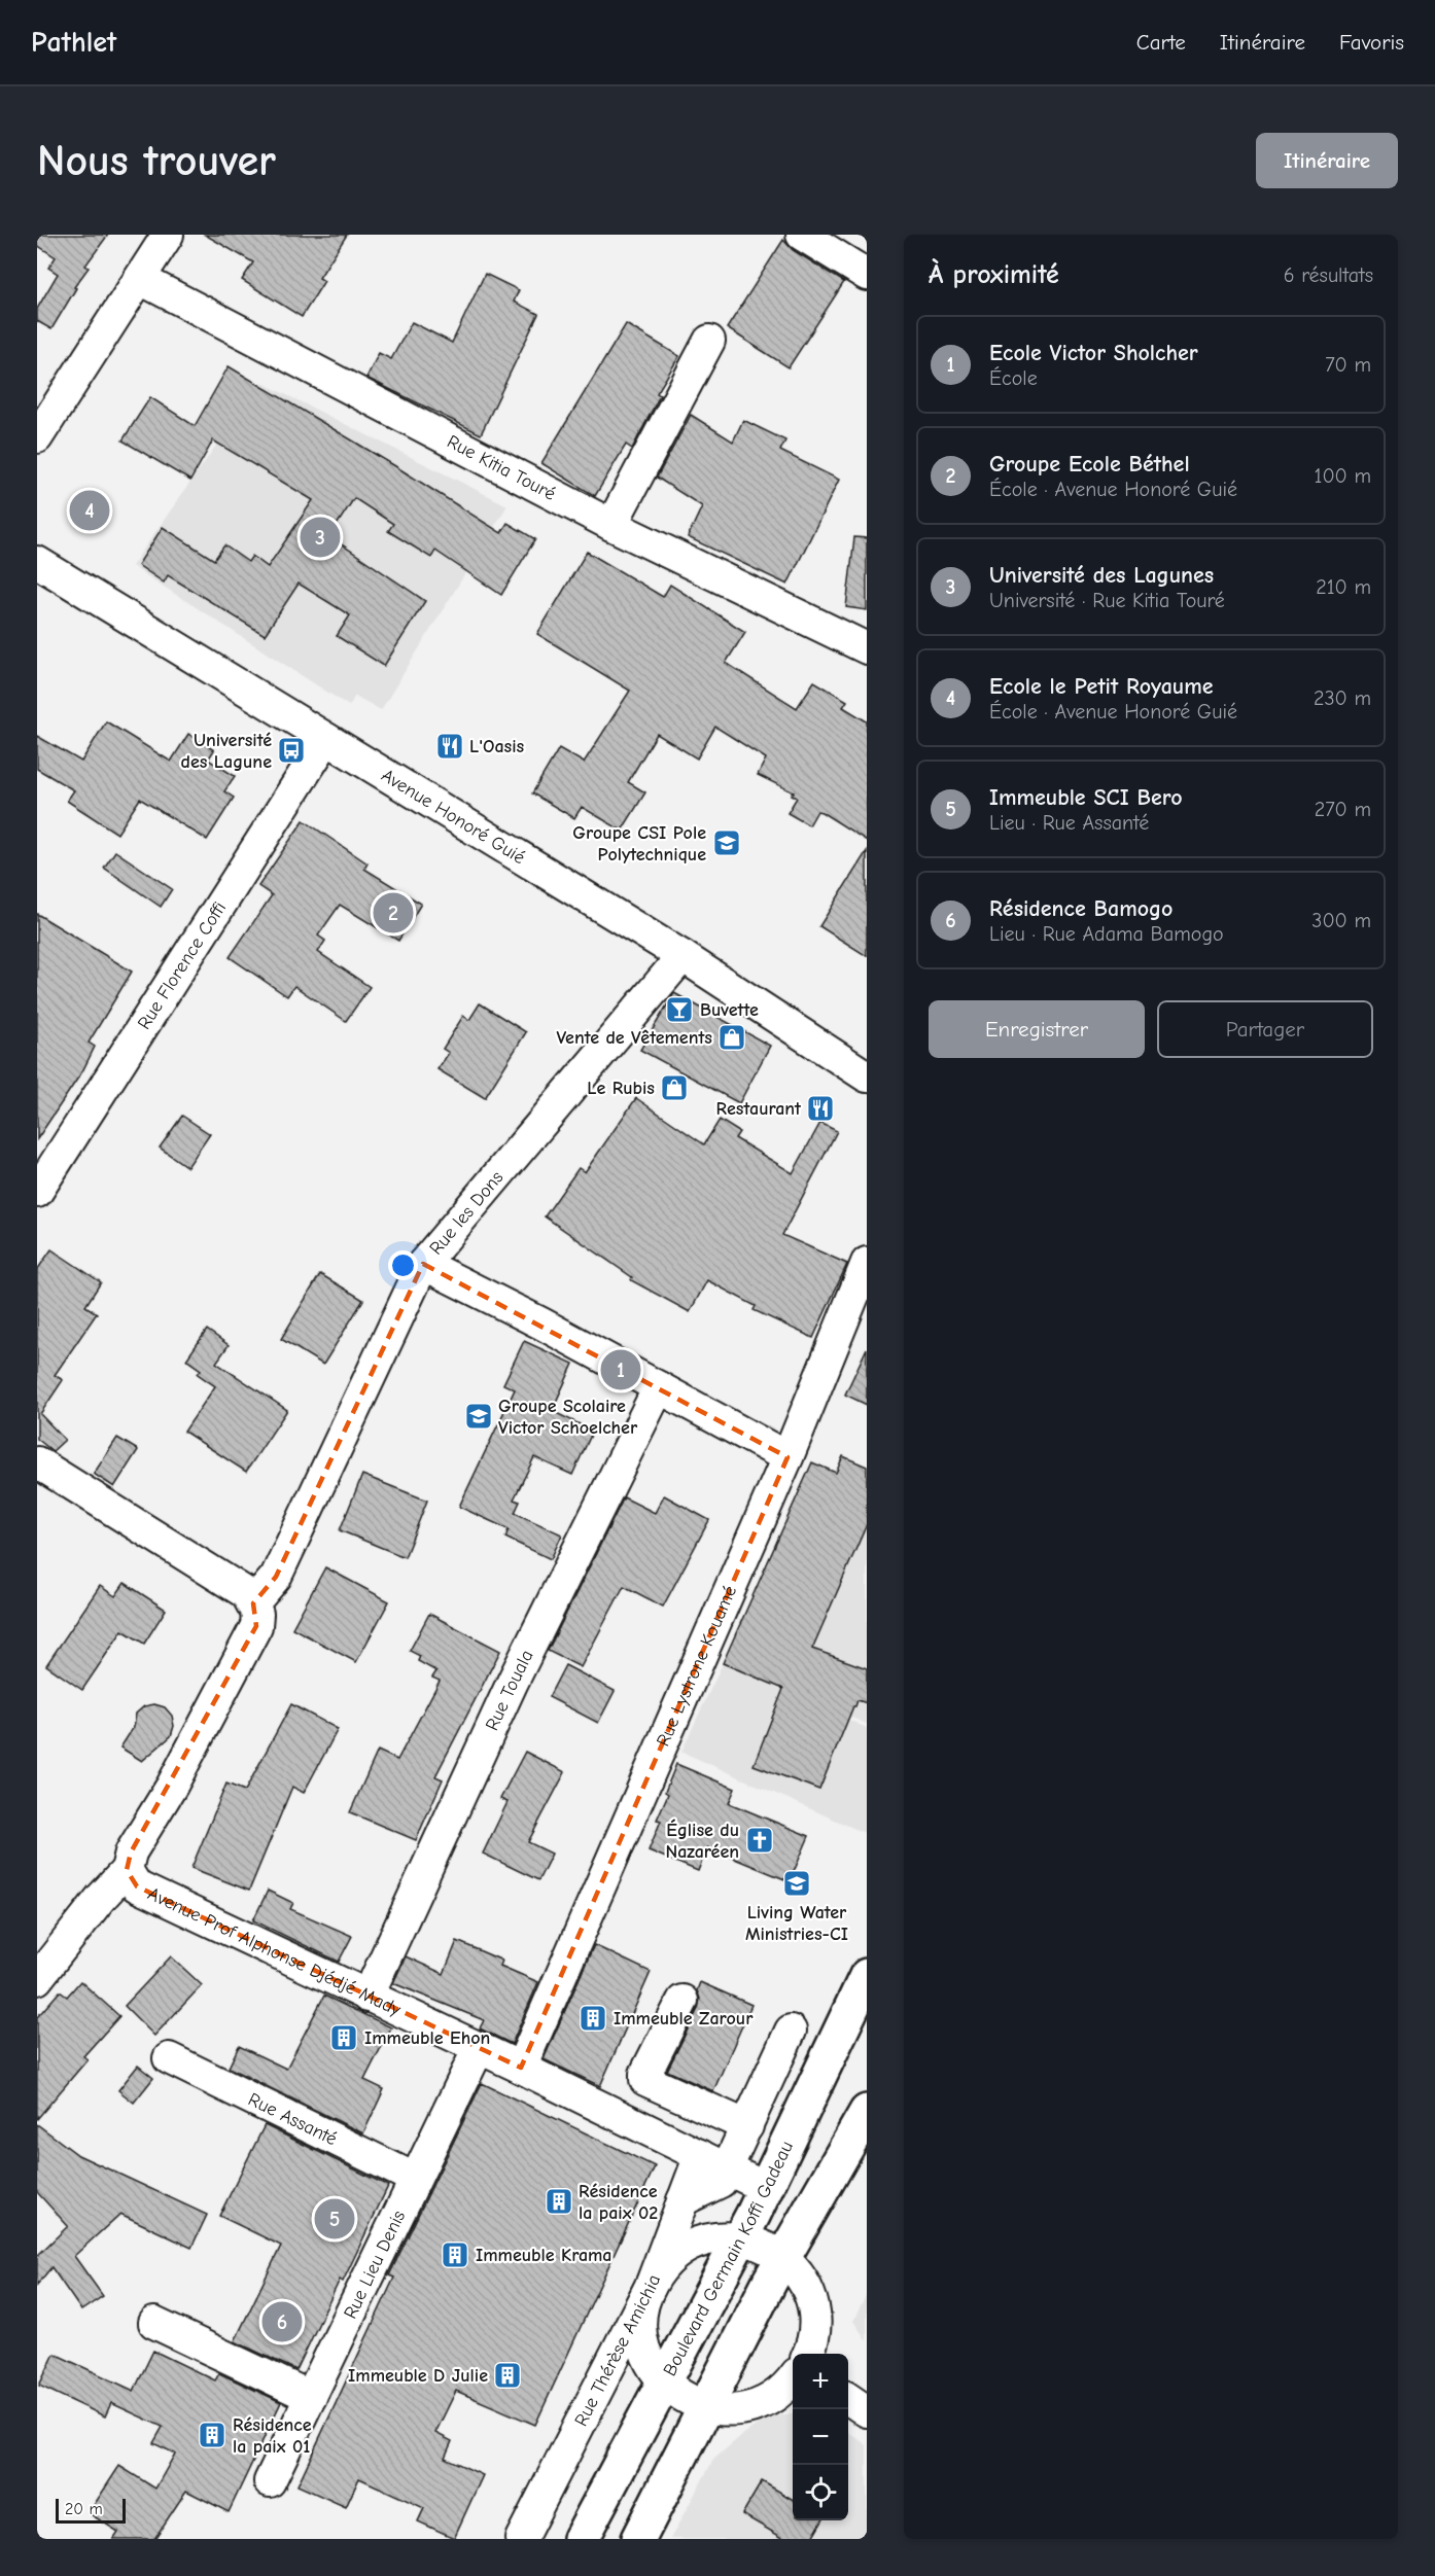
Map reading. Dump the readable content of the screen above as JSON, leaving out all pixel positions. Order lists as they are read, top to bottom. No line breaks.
{"streets":{"main road":["Boulevard Germain Koffi Gadeau"],"street":["Rue Kitia Touré","Avenue Honoré Guié","Rue Florence Coffi","Rue les Dons","Rue Lystrone Kouamé","Rue Touala","Avenue Prof Alphonse Djédjé Mady","Rue Assanté","Rue Lieu Denis","Rue Thérèse Amichia"]},"crossings":[["Avenue Honoré Guié","Rue Florence Coffi"],["Avenue Honoré Guié","Rue les Dons"],["Rue Lystrone Kouamé","Avenue Prof Alphonse Djédjé Mady"],["Rue Touala","Avenue Prof Alphonse Djédjé Mady"],["Avenue Prof Alphonse Djédjé Mady","Boulevard Germain Koffi Gadeau"],["Avenue Prof Alphonse Djédjé Mady","Rue Lieu Denis"],["Avenue Prof Alphonse Djédjé Mady","Rue Thérèse Amichia"],["Rue Assanté","Rue Lieu Denis"]],"places":{"restaurant":["L'Oasis","Restaurant"],"bus stop":["Université des Lagune"],"school or university":["Groupe CSI Pole Polytechnique","Groupe Scolaire Victor Schoelcher","Living Water Ministries-CI"],"bar":["Buvette"],"shop":["Vente de Vêtements","Le Rubis"],"church":["Église du Nazaréen"],"building":["Immeuble Zarour","Immeuble Ehon","Résidence la paix 02","Immeuble Krama","Immeuble D Julie","Résidence la paix 01"]},"scale_bar":"20 m","page":{"header":"Pathlet","nav":["Carte","Itinéraire","Favoris"],"buttons":["Itinéraire",["Enregistrer","Partager"]],"title":"Nous trouver","heading":["À proximité","6 résultats"],"list":[{"mark":"1","name":"Ecole Victor Sholcher","note":"École","value":"70 m"},{"mark":"2","name":"Groupe Ecole Béthel","note":"École · Avenue Honoré Guié","value":"100 m"},{"mark":"3","name":"Université des Lagunes","note":"Université · Rue Kitia Touré","value":"210 m"},{"mark":"4","name":"Ecole le Petit Royaume","note":"École · Avenue Honoré Guié","value":"230 m"},{"mark":"5","name":"Immeuble SCI Bero","note":"Lieu · Rue Assanté","value":"270 m"},{"mark":"6","name":"Résidence Bamogo","note":"Lieu · Rue Adama Bamogo","value":"300 m"}],"pins":["4","3","2","1","5","6"],"map_buttons":["+","−"],"scale":"20 m"}}
